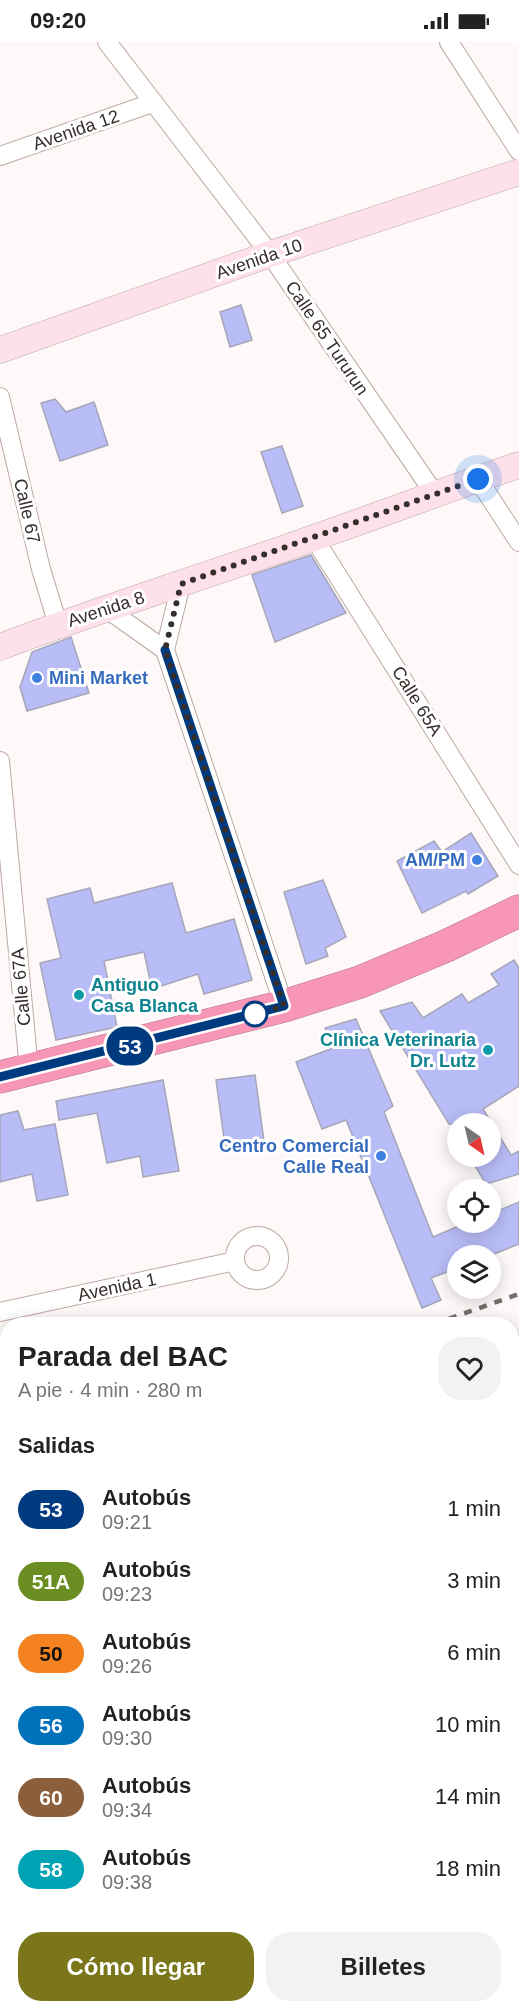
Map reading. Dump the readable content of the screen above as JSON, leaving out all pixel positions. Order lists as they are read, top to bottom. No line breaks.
{"streets":{"street":["Avenida 12","Avenida 10","Calle 65 Tururun","Calle 67","Avenida 8","Calle 65A","Calle 67A","Avenida 1"]},"crossings":[["Avenida 12","Calle 65 Tururun"],["Avenida 10","Calle 65 Tururun"],["Calle 65 Tururun","Avenida 8"],["Calle 67","Avenida 8"],["Avenida 8","Calle 65A"]],"places":["Mini Market","AM/PM","Antiguo Casa Blanca","Clínica Veterinaria Dr. Lutz","Centro Comercial Calle Real"],"lines":["bus line 53"],"north":"bottom right","page":{"status":"09:20","on_map":"53","heading":[["Parada del BAC","A pie · 4 min · 280 m"],"Salidas"],"list":[{"mark":"53","name":"Autobús","note":"09:21","value":"1 min"},{"mark":"51A","name":"Autobús","note":"09:23","value":"3 min"},{"mark":"50","name":"Autobús","note":"09:26","value":"6 min"},{"mark":"56","name":"Autobús","note":"09:30","value":"10 min"},{"mark":"60","name":"Autobús","note":"09:34","value":"14 min"},{"mark":"58","name":"Autobús","note":"09:38","value":"18 min"}],"buttons":["Cómo llegar","Billetes"]}}
